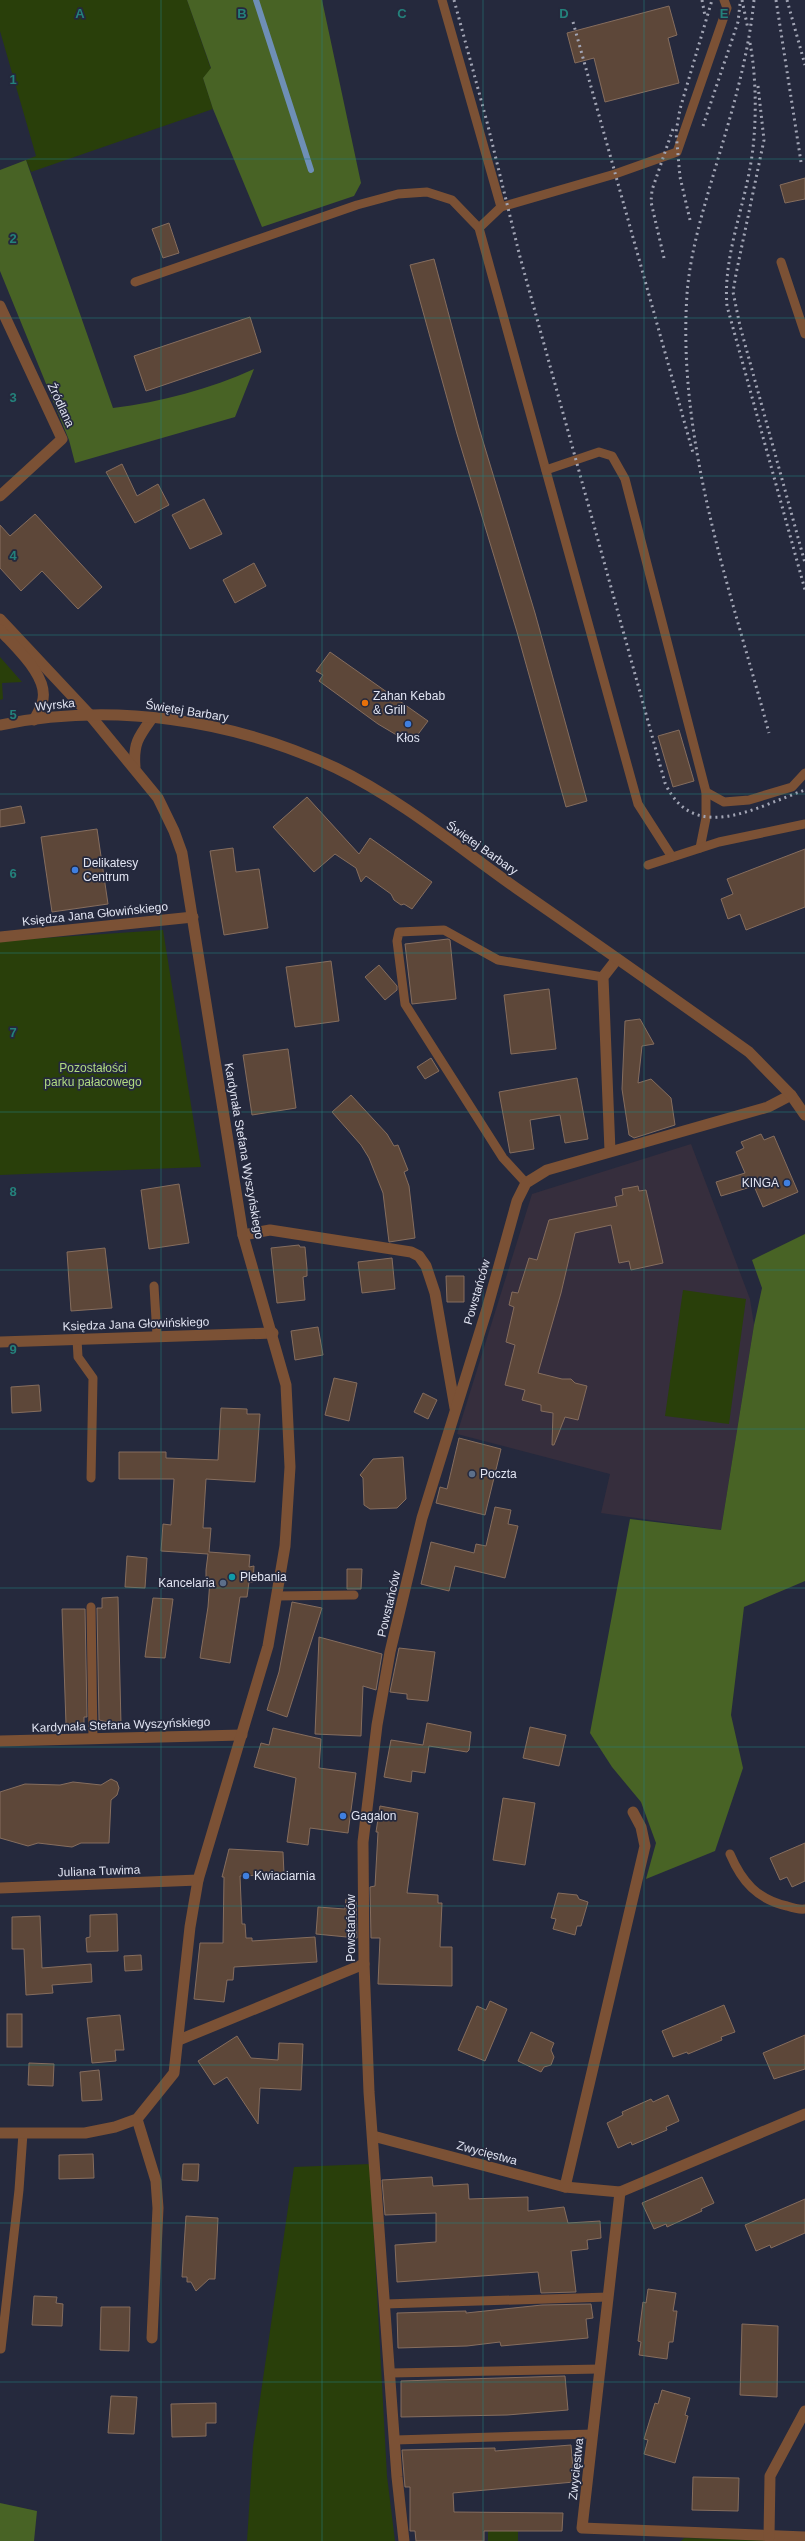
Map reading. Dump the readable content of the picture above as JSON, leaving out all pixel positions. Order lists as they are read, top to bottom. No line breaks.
{"streets":{"street":["Źródlana","Wyrska","Świętej Barbary","Księdza Jana Głowińskiego","Kardynała Stefana Wyszyńskiego","Powstańców","Juliana Tuwima","Zwycięstwa"]},"crossings":[["Wyrska","Świętej Barbary"],["Wyrska","Kardynała Stefana Wyszyńskiego"],["Świętej Barbary","Kardynała Stefana Wyszyńskiego"],["Księdza Jana Głowińskiego","Kardynała Stefana Wyszyńskiego"],["Kardynała Stefana Wyszyńskiego","Juliana Tuwima"],["Powstańców","Zwycięstwa"]],"parks":["Pozostałości parku pałacowego"],"places":["Zahan Kebab & Grill","Kłos","Delikatesy Centrum","KINGA","Poczta","Plebania","Kancelaria","Gagalon","Kwiaciarnia"],"grid":{"columns":["A","B","C","D","E"],"rows":["1","2","3","4","5","6","7","8","9"]}}
